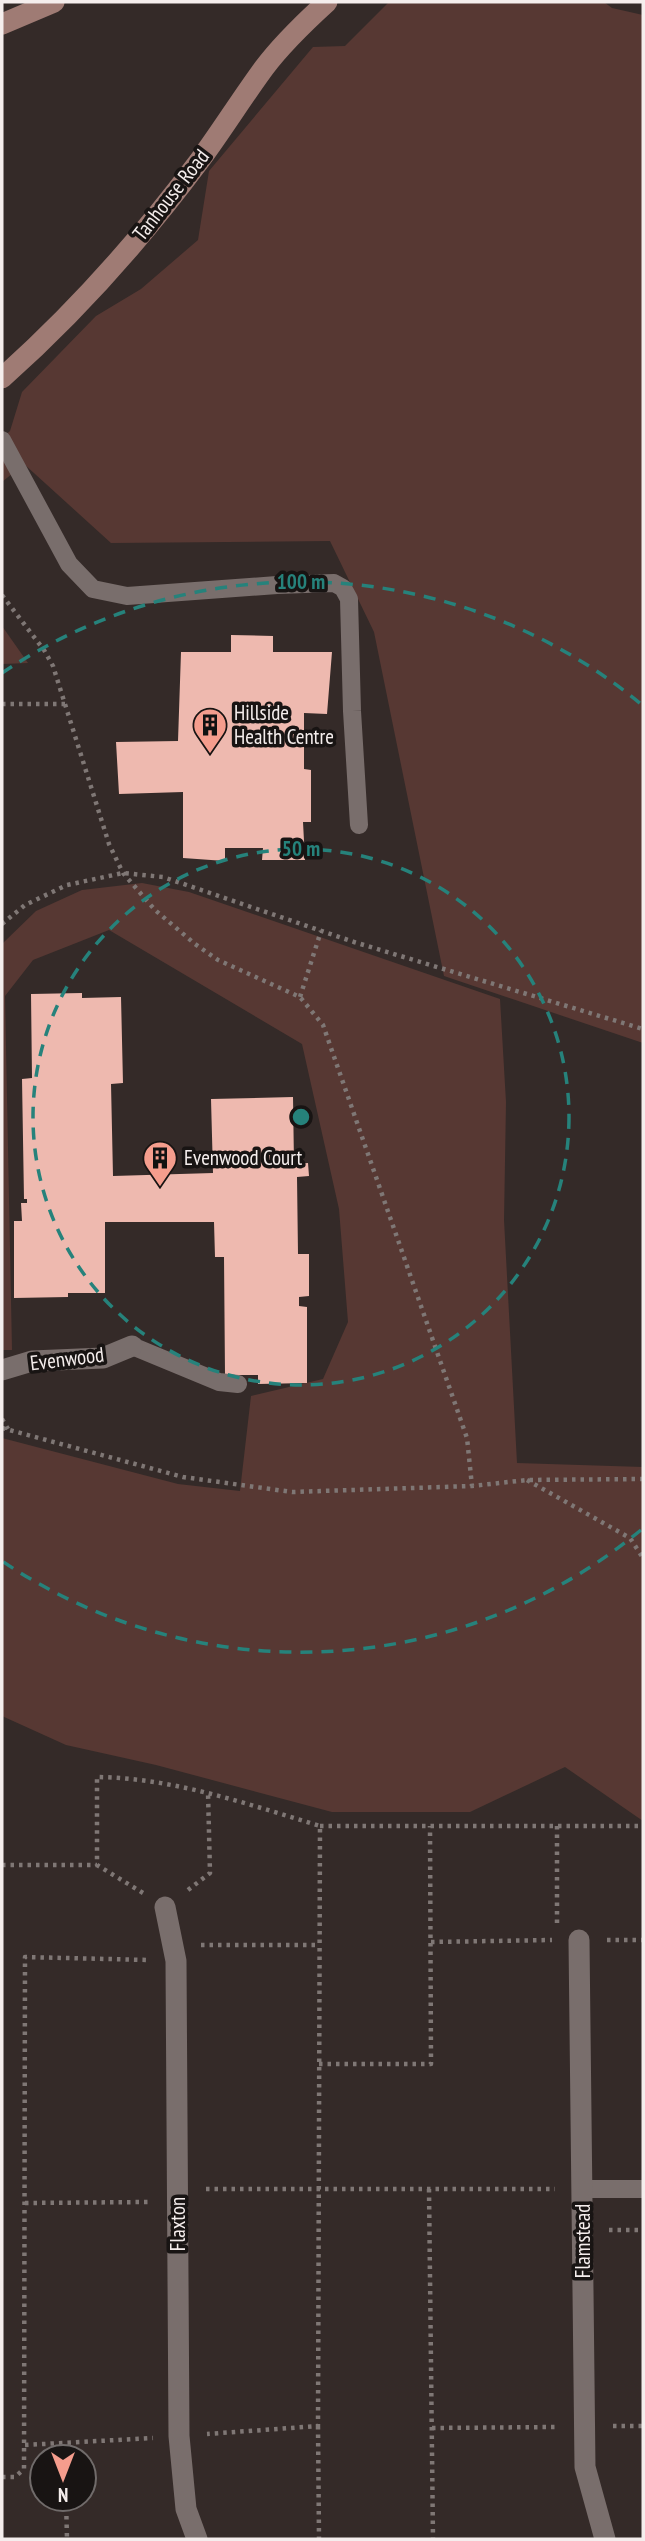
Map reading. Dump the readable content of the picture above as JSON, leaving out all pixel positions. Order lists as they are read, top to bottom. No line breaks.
{"streets":{"street":["Tanhouse Road","Evenwood","Flaxton","Flamstead"]},"places":{"building":["Hillside Health Centre","Evenwood Court"]},"north":"bottom","rings":["100 m","50 m"]}
